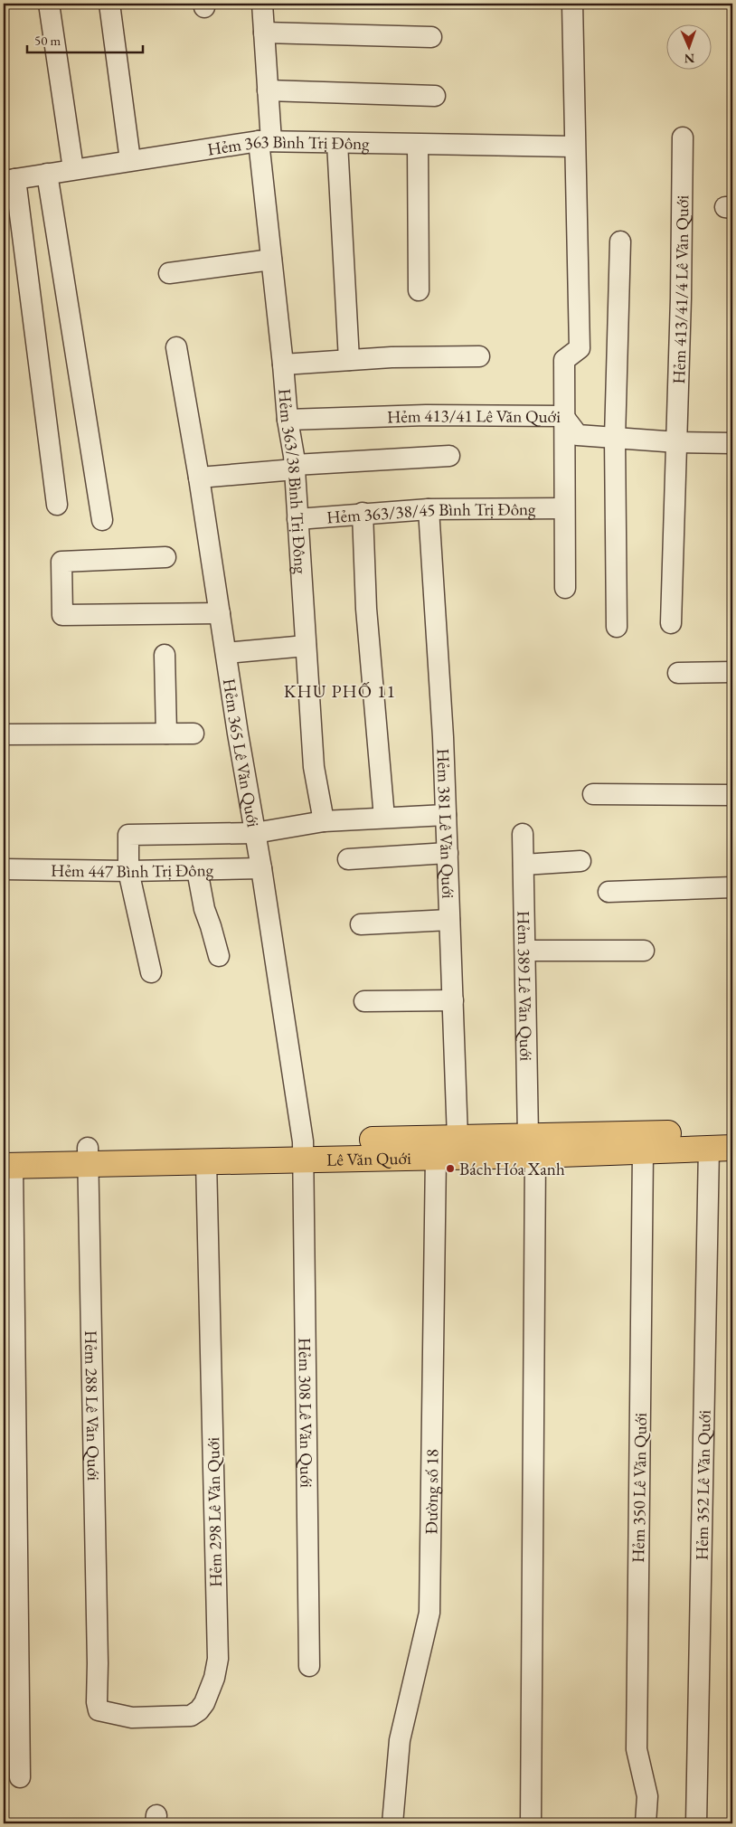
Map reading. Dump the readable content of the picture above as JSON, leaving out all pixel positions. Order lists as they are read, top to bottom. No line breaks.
{"streets":{"main road":["Lê Văn Quới"],"street":["Hẻm 363 Bình Trị Đông","Hẻm 413/41/4 Lê Văn Quới","Hẻm 413/41 Lê Văn Quới","Hẻm 363/38 Bình Trị Đông","Hẻm 363/38/45 Bình Trị Đông","Hẻm 365 Lê Văn Quới","Hẻm 381 Lê Văn Quới","Hẻm 447 Bình Trị Đông","Hẻm 389 Lê Văn Quới","Hẻm 288 Lê Văn Quới","Hẻm 308 Lê Văn Quới","Hẻm 352 Lê Văn Quới","Hẻm 350 Lê Văn Quới","Đường số 18","Hẻm 298 Lê Văn Quới"]},"crossings":[["Hẻm 363 Bình Trị Đông","Hẻm 363/38 Bình Trị Đông"],["Hẻm 413/41/4 Lê Văn Quới","Hẻm 413/41 Lê Văn Quới"],["Hẻm 413/41 Lê Văn Quới","Hẻm 363/38 Bình Trị Đông"],["Hẻm 363/38 Bình Trị Đông","Hẻm 363/38/45 Bình Trị Đông"],["Hẻm 363/38/45 Bình Trị Đông","Hẻm 381 Lê Văn Quới"],["Hẻm 365 Lê Văn Quới","Hẻm 447 Bình Trị Đông"],["Hẻm 365 Lê Văn Quới","Lê Văn Quới"],["Hẻm 365 Lê Văn Quới","Hẻm 308 Lê Văn Quới"],["Hẻm 381 Lê Văn Quới","Lê Văn Quới"],["Hẻm 389 Lê Văn Quới","Lê Văn Quới"],["Lê Văn Quới","Hẻm 288 Lê Văn Quới"],["Lê Văn Quới","Hẻm 308 Lê Văn Quới"],["Lê Văn Quới","Hẻm 352 Lê Văn Quới"],["Lê Văn Quới","Hẻm 350 Lê Văn Quới"],["Lê Văn Quới","Đường số 18"],["Lê Văn Quới","Hẻm 298 Lê Văn Quới"],["Hẻm 288 Lê Văn Quới","Hẻm 298 Lê Văn Quới"]],"districts":["KHU PHỐ 11"],"places":["Bách Hóa Xanh"],"scale_bar":"50 m","north":"bottom"}
